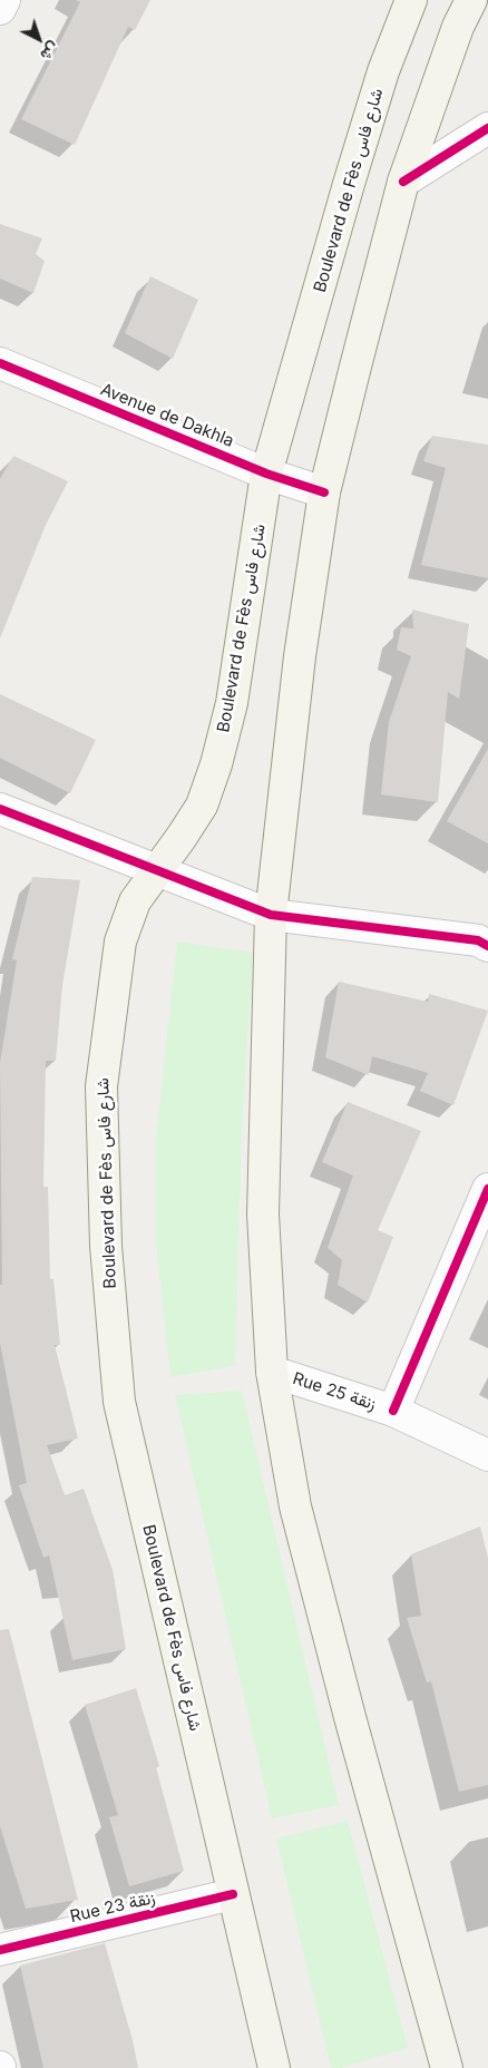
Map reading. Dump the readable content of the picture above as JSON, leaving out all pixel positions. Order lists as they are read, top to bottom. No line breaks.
{"streets":{"main road":["Boulevard de Fès شارع فاس"],"street":["Avenue de Dakhla","Rue 25 زنقة","Rue 23 زنقة"]},"crossings":[["Boulevard de Fès شارع فاس","Avenue de Dakhla"],["Boulevard de Fès شارع فاس","Rue 23 زنقة"]],"north":"bottom right"}
